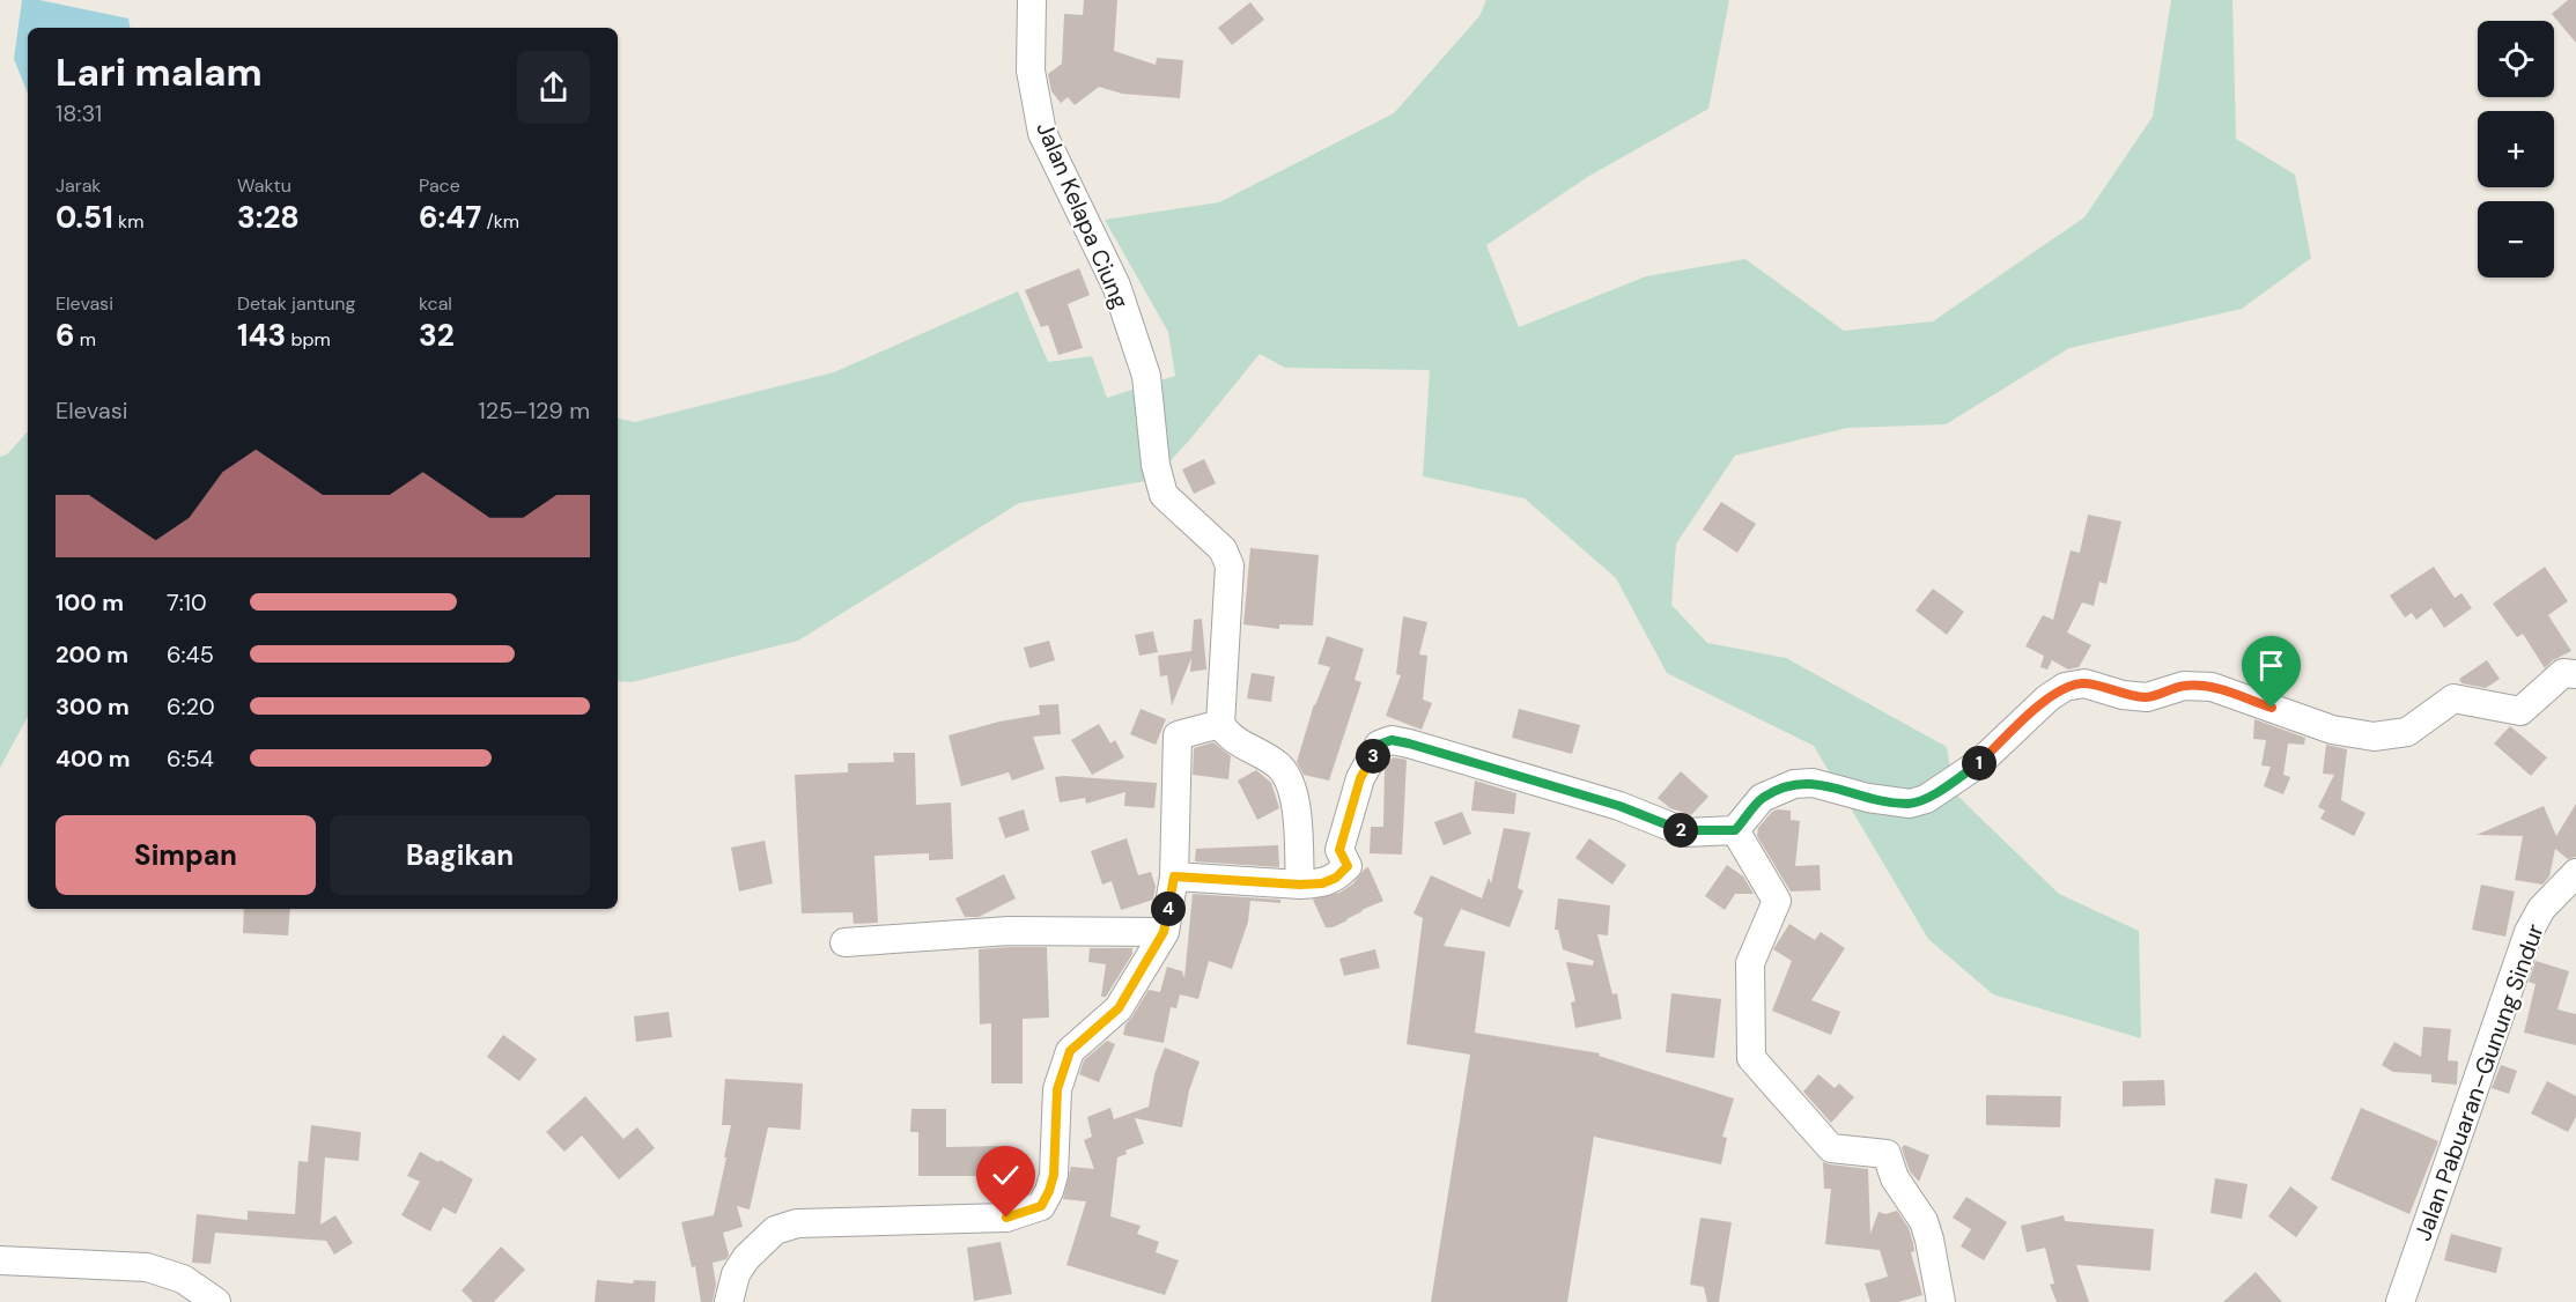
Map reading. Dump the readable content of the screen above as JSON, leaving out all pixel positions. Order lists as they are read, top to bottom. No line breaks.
{"streets":{"street":["Jalan Kelapa Ciung","Jalan Pabuaran–Gunung Sindur"]},"page":{"map_buttons":["+","−"],"heading":["Lari malam","18:31"],"stats":[["Jarak","0.51 km"],["Waktu","3:28"],["Pace","6:47 /km"],["Elevasi","6 m"],["Detak jantung","143 bpm"],["kcal","32"]],"chart":["Elevasi","125–129 m"],"list":[{"name":"100 m","note":"7:10"},{"name":"200 m","note":"6:45"},{"name":"300 m","note":"6:20"},{"name":"400 m","note":"6:54"}],"pins":["3","1","2","4"],"buttons":["Simpan","Bagikan"]}}
